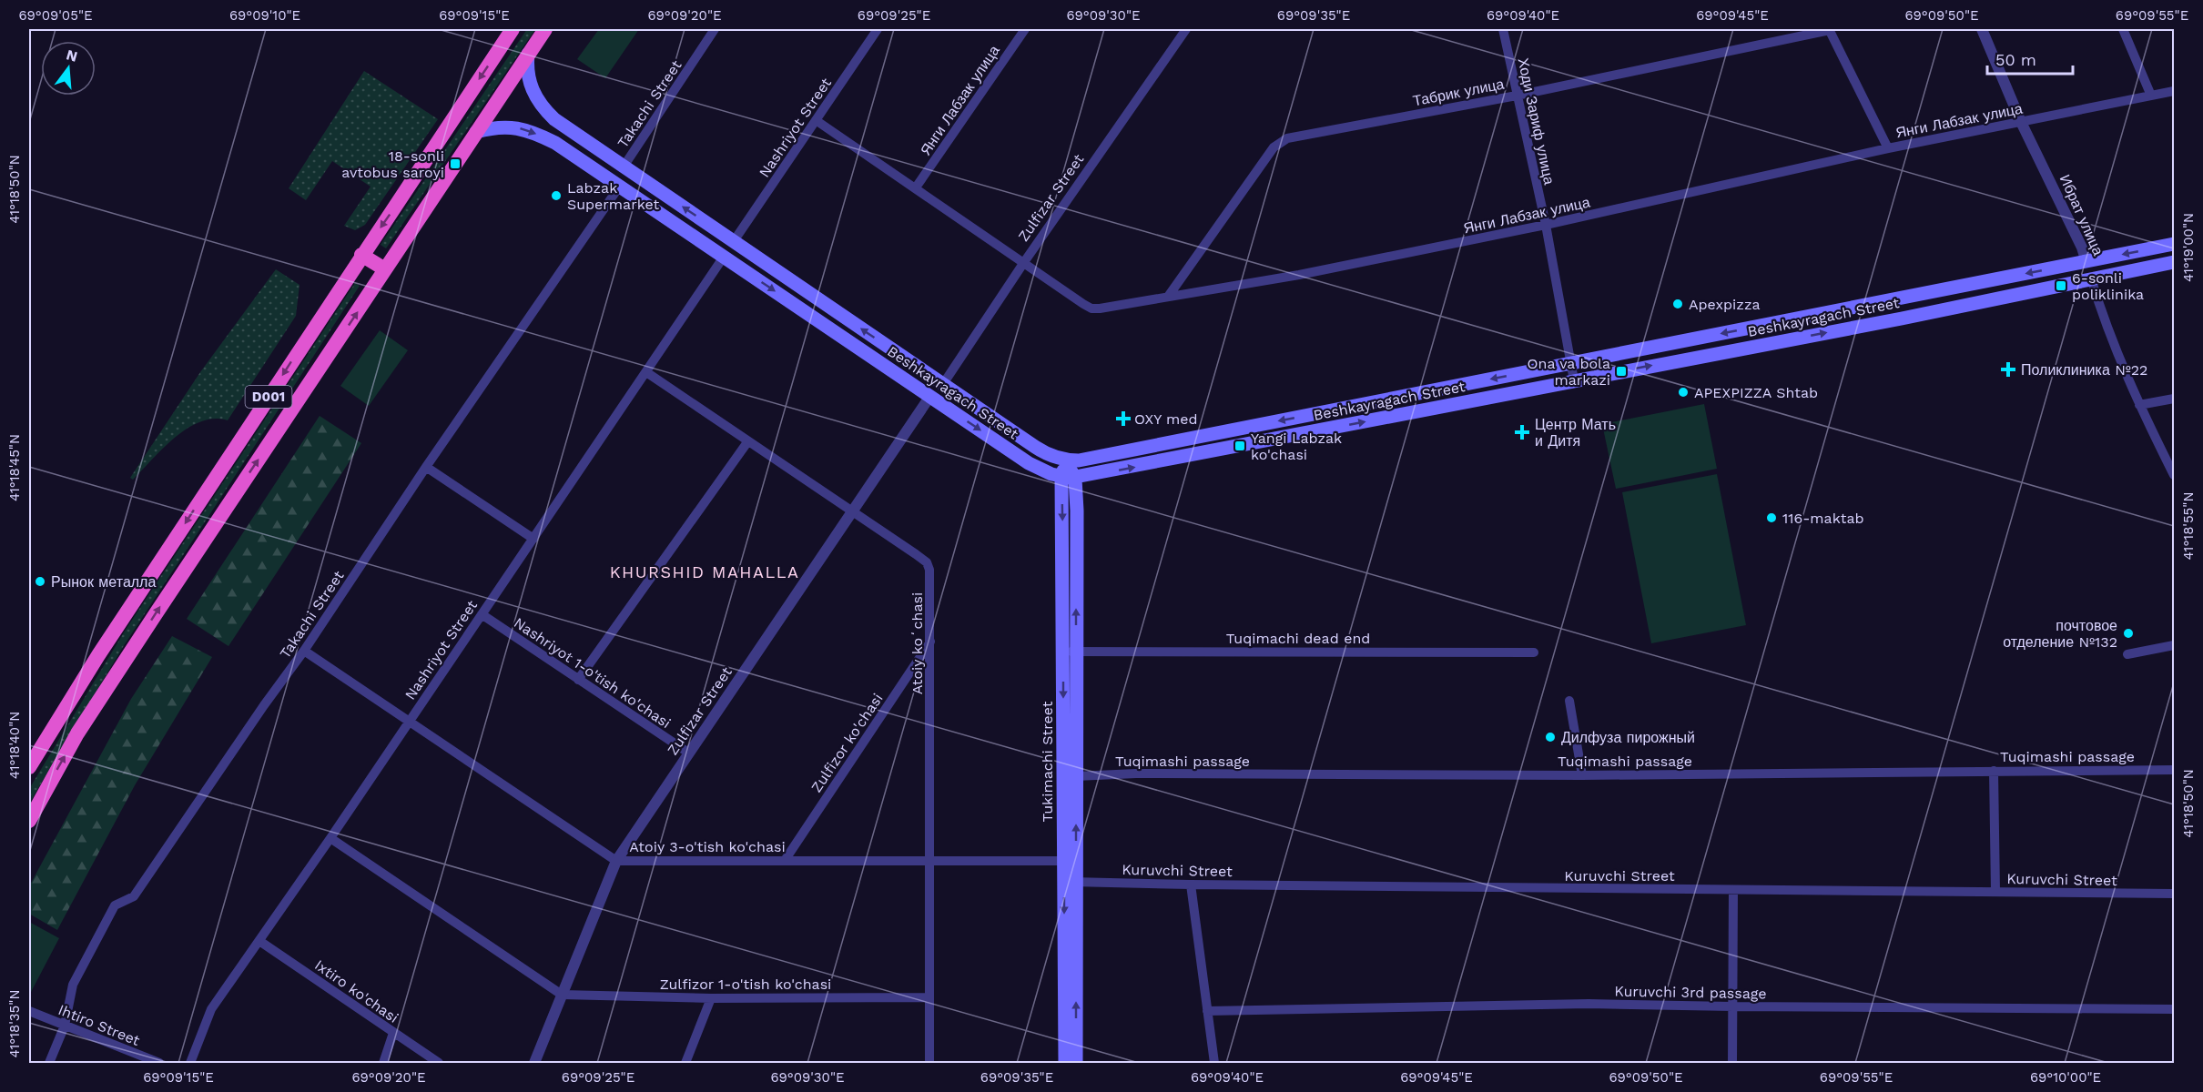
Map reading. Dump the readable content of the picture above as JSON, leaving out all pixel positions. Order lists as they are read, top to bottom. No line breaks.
{"streets":{"highway":["D001"],"main road":["Ибрат улица","Beshkayragach Street","Tukimachi Street"],"street":["Табрик улица","Янги Лабзак улица","Takachi Street","Ходи Зариф улица","Nashriyot Street","Zulfizar Street","Tuqimachi dead end","Atoiy koʻchasi","Nashriyot 1-o'tish ko'chasi","Zulfizor ko'chasi","Tuqimashi passage","Atoiy 3-o'tish ko'chasi","Kuruvchi Street","Zulfizor 1-o'tish ko'chasi","Ixtiro ko'chasi","Kuruvchi 3rd passage","Ihtiro Street"]},"crossings":[["Табрик улица","Янги Лабзак улица"],["Табрик улица","Ходи Зариф улица"],["Янги Лабзак улица","Ходи Зариф улица"],["Янги Лабзак улица","Nashriyot Street"],["Янги Лабзак улица","Zulfizar Street"],["Янги Лабзак улица","Ибрат улица"],["Takachi Street","Beshkayragach Street"],["Takachi Street","Atoiy 3-o'tish ko'chasi"],["Takachi Street","Ihtiro Street"],["Ходи Зариф улица","Beshkayragach Street"],["Nashriyot Street","Beshkayragach Street"],["Nashriyot Street","Atoiy koʻchasi"],["Nashriyot Street","Nashriyot 1-o'tish ko'chasi"],["Nashriyot Street","Atoiy 3-o'tish ko'chasi"],["Nashriyot Street","Ixtiro ko'chasi"],["Zulfizar Street","Beshkayragach Street"],["Zulfizar Street","Atoiy koʻchasi"],["Zulfizar Street","Nashriyot 1-o'tish ko'chasi"],["Zulfizar Street","Atoiy 3-o'tish ko'chasi"],["Zulfizar Street","Zulfizor 1-o'tish ko'chasi"],["Ибрат улица","Beshkayragach Street"],["Beshkayragach Street","D001"],["Beshkayragach Street","Tukimachi Street"],["Tuqimachi dead end","Tukimachi Street"],["Atoiy koʻchasi","Zulfizor ko'chasi"],["Atoiy koʻchasi","Atoiy 3-o'tish ko'chasi"],["Atoiy koʻchasi","Zulfizor 1-o'tish ko'chasi"],["Zulfizor ko'chasi","Atoiy 3-o'tish ko'chasi"],["Tuqimashi passage","Tukimachi Street"],["Tukimachi Street","Atoiy 3-o'tish ko'chasi"],["Tukimachi Street","Kuruvchi Street"]],"districts":["KHURSHID MAHALLA"],"places":{"transit":["18-sonli avtobus saroyi","6-sonli poliklinika","Ona va bola markazi","Yangi Labzak ko'chasi"],"other":["Labzak Supermarket","Apexpizza","APEXPIZZA Shtab","116-maktab","Рынок металла","почтовое отделение №132","Дилфуза пирожный"],"health":["Поликлиника №22","OXY med","Центр Мать и Дитя"]},"scale_bar":"50 m","north":"top","coordinates":["69°09'05\"E","69°09'10\"E","69°09'15\"E","69°09'20\"E","69°09'25\"E","69°09'30\"E","69°09'35\"E","69°09'40\"E","69°09'45\"E","69°09'50\"E","69°09'55\"E","41°18'50\"N","41°19'00\"N","41°18'45\"N","41°18'55\"N","41°18'40\"N","41°18'35\"N","69°10'00\"E"]}
